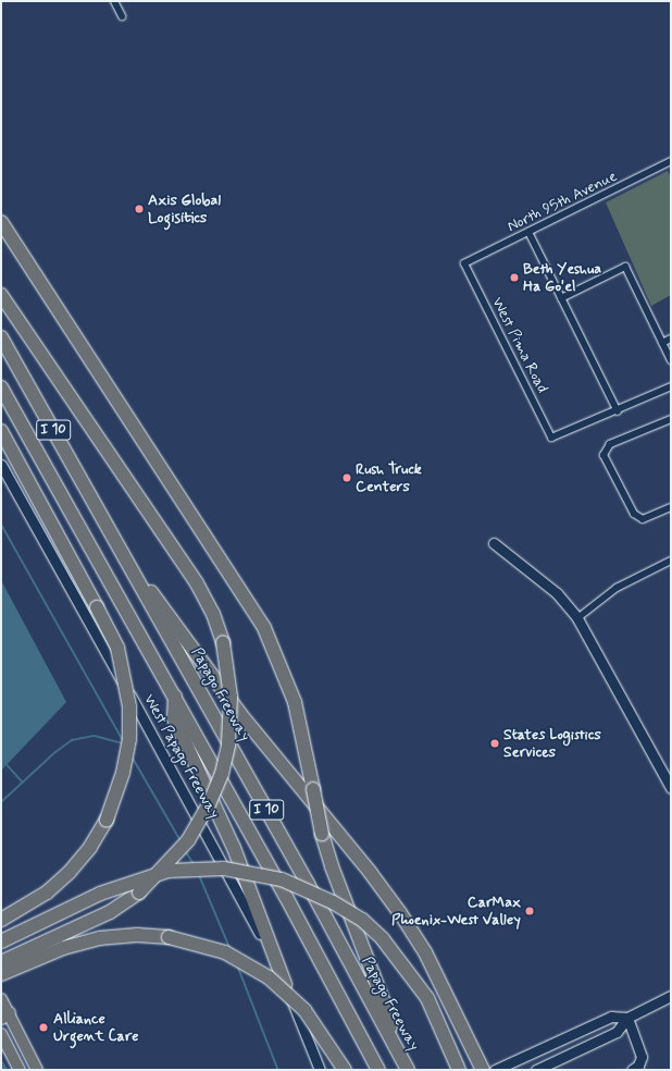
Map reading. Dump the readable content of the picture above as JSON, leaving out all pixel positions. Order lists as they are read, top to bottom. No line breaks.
{"streets":{"highway":["I 10","Papago Freeway"],"main road":["West Papago Freeway"],"street":["North 95th Avenue","West Pima Road"]},"crossings":[["North 95th Avenue","West Pima Road"]],"places":["Axis Global Logisitics","Beth Yeshua Ha Go'el","Rush Truck Centers","States Logistics Services","CarMax Phoenix-West Valley","Alliance Urgent Care"]}
